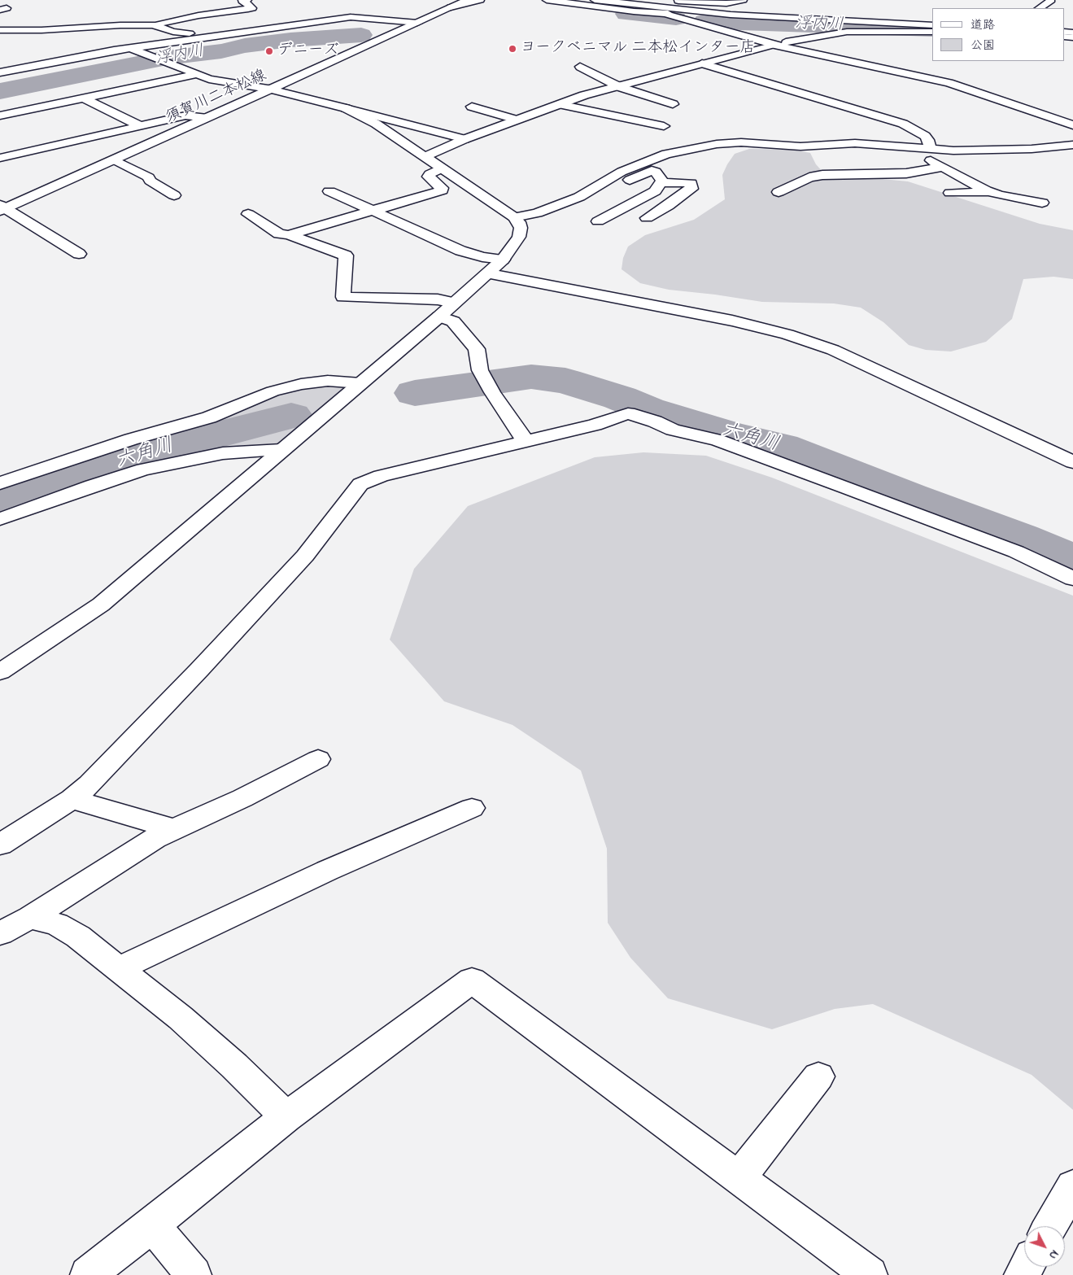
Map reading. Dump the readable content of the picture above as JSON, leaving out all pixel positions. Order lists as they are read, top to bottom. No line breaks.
{"streets":{"main road":["須賀川二本松線"]},"water":["浮内川","六角川"],"places":["ヨークベニマル 二本松インター店","デニーズ"],"legend":["道路","公園"],"north":"bottom right"}
